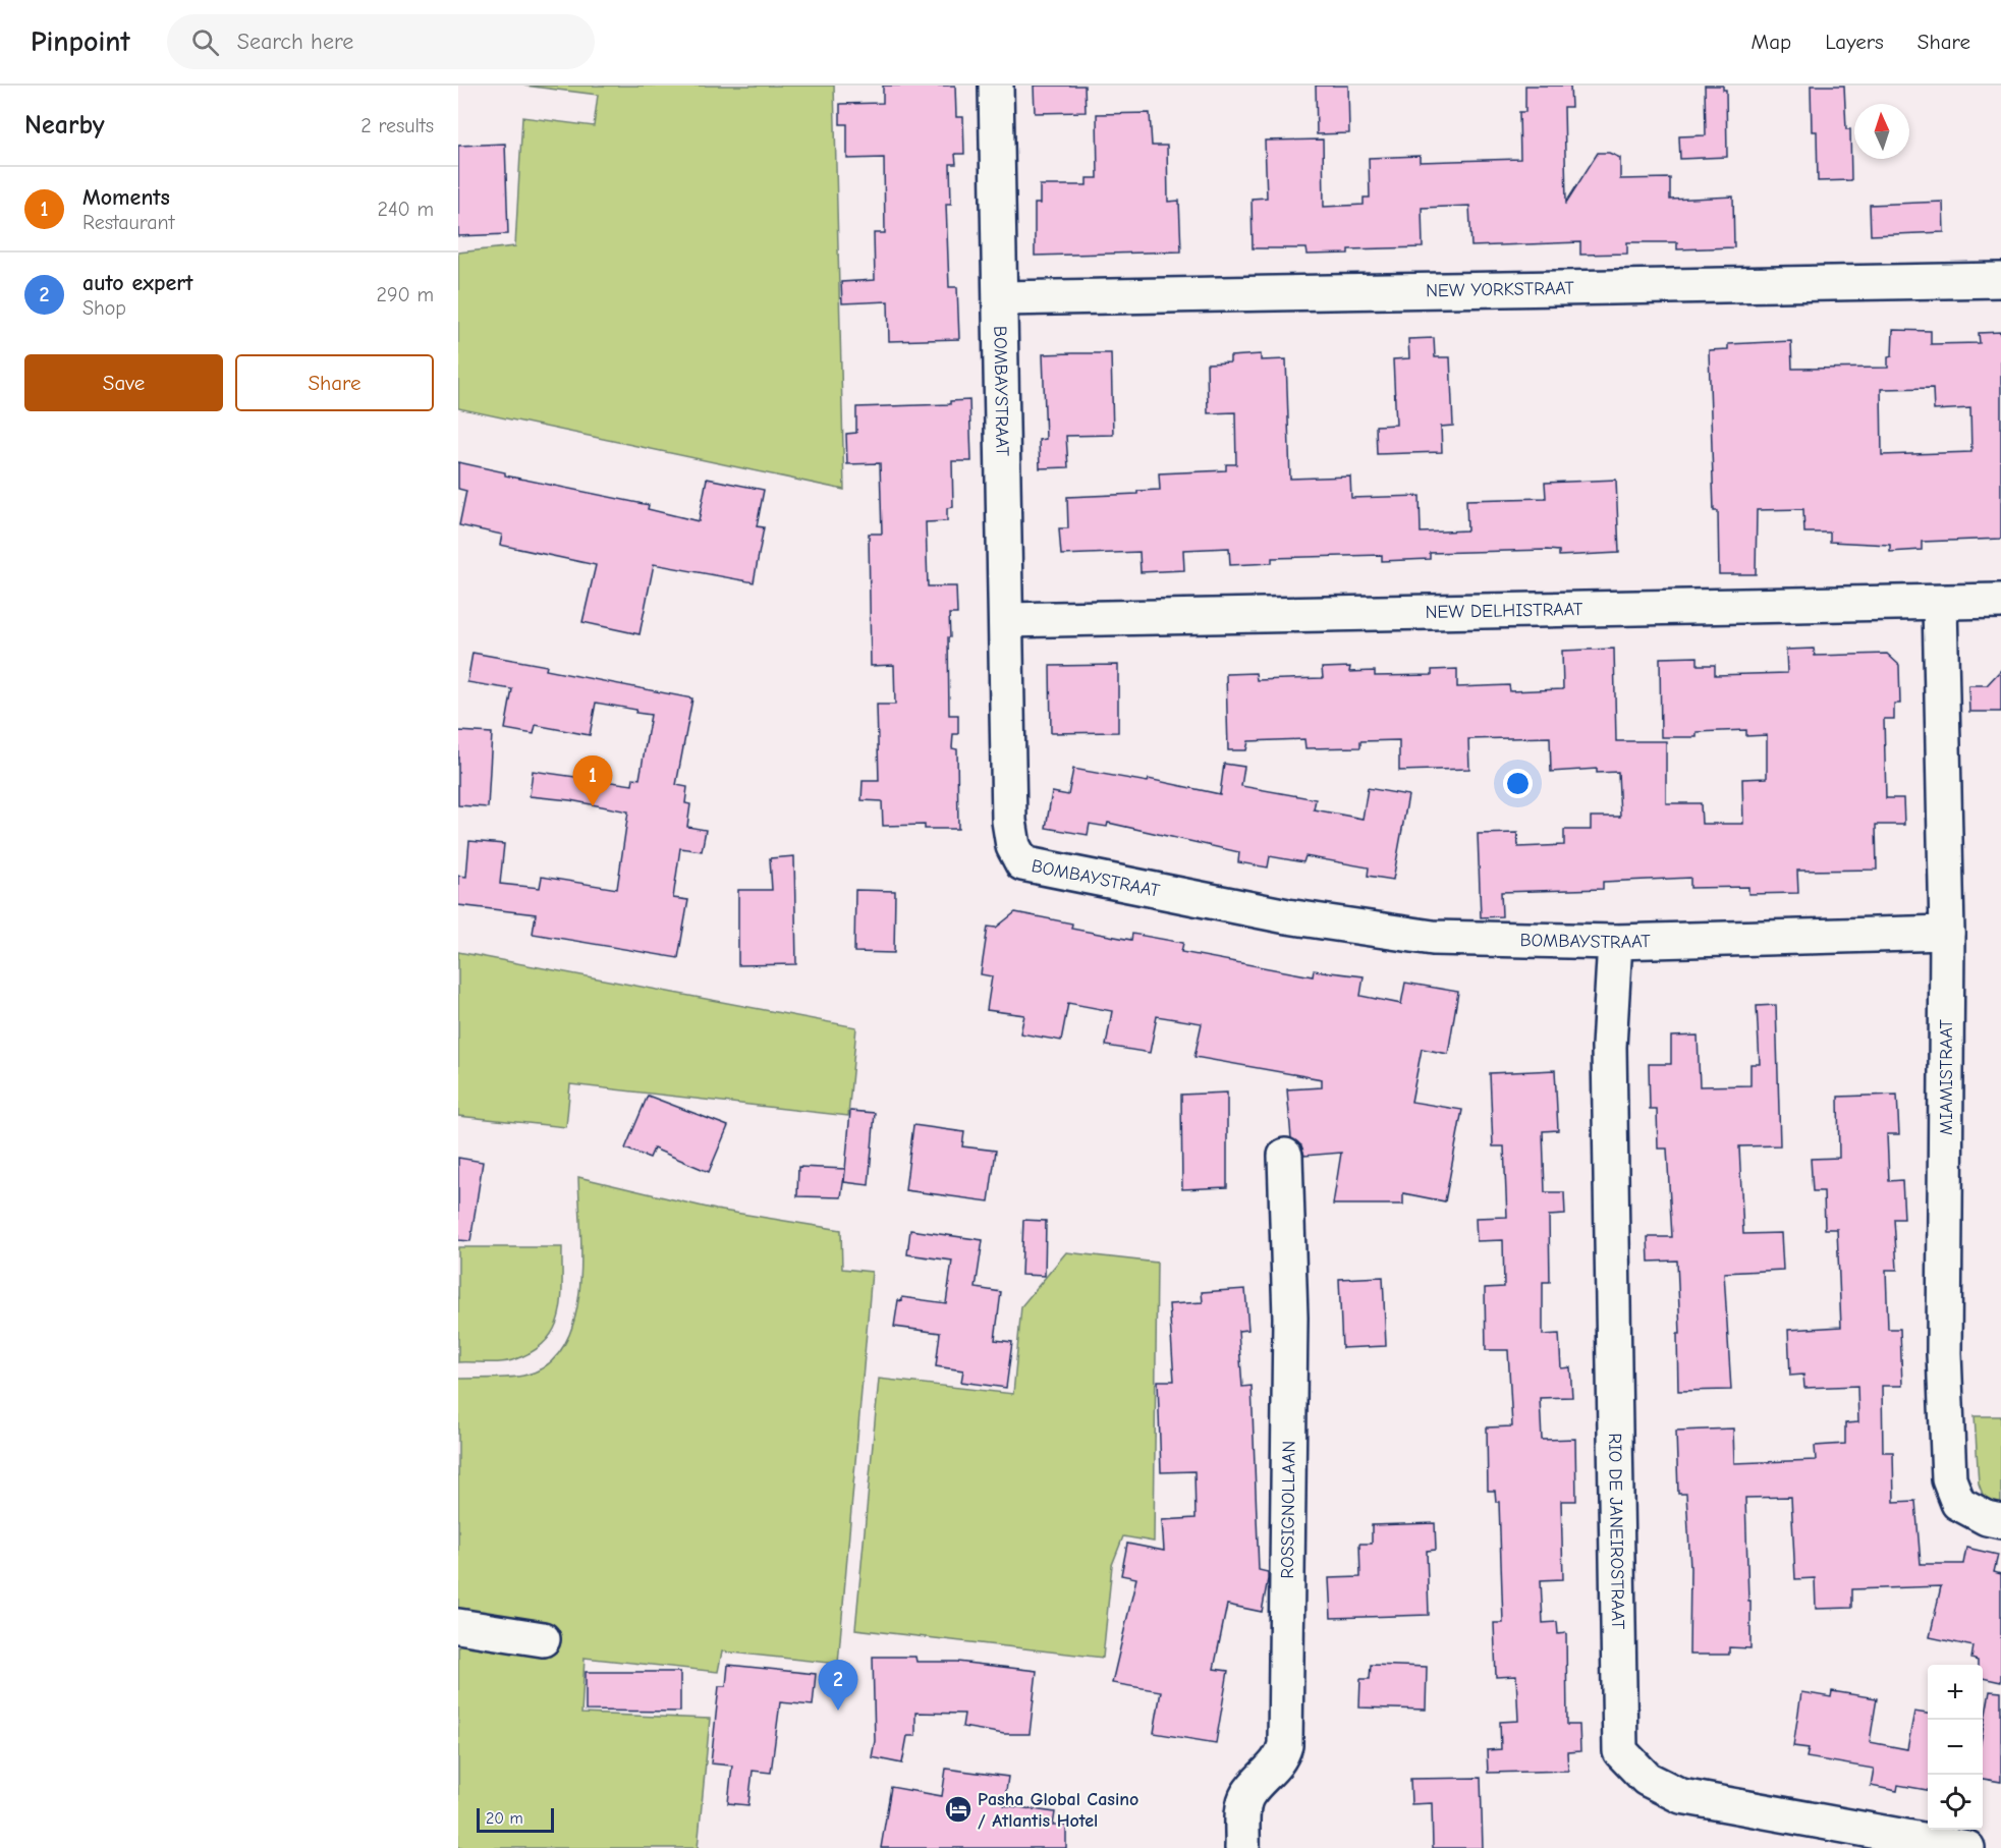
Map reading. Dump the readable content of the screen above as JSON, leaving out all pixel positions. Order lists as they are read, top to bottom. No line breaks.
{"streets":{"street":["NEW YORKSTRAAT","BOMBAYSTRAAT","NEW DELHISTRAAT","MIAMISTRAAT","ROSSIGNOLLAAN","RIO DE JANEIROSTRAAT"]},"crossings":[["NEW YORKSTRAAT","BOMBAYSTRAAT"],["BOMBAYSTRAAT","NEW DELHISTRAAT"],["BOMBAYSTRAAT","MIAMISTRAAT"],["BOMBAYSTRAAT","RIO DE JANEIROSTRAAT"],["NEW DELHISTRAAT","MIAMISTRAAT"]],"places":{"hotel":["Pasha Global Casino / Atlantis Hotel"]},"scale_bar":"20 m","north":"top","page":{"header":"Pinpoint","search":"Search here","nav":["Map","Layers","Share"],"heading":["Nearby","2 results"],"list":[{"mark":"1","name":"Moments","note":"Restaurant","value":"240 m"},{"mark":"2","name":"auto expert","note":"Shop","value":"290 m"}],"buttons":["Save","Share"],"pins":["1","2"],"map_buttons":["+","−"],"scale":"20 m"}}
